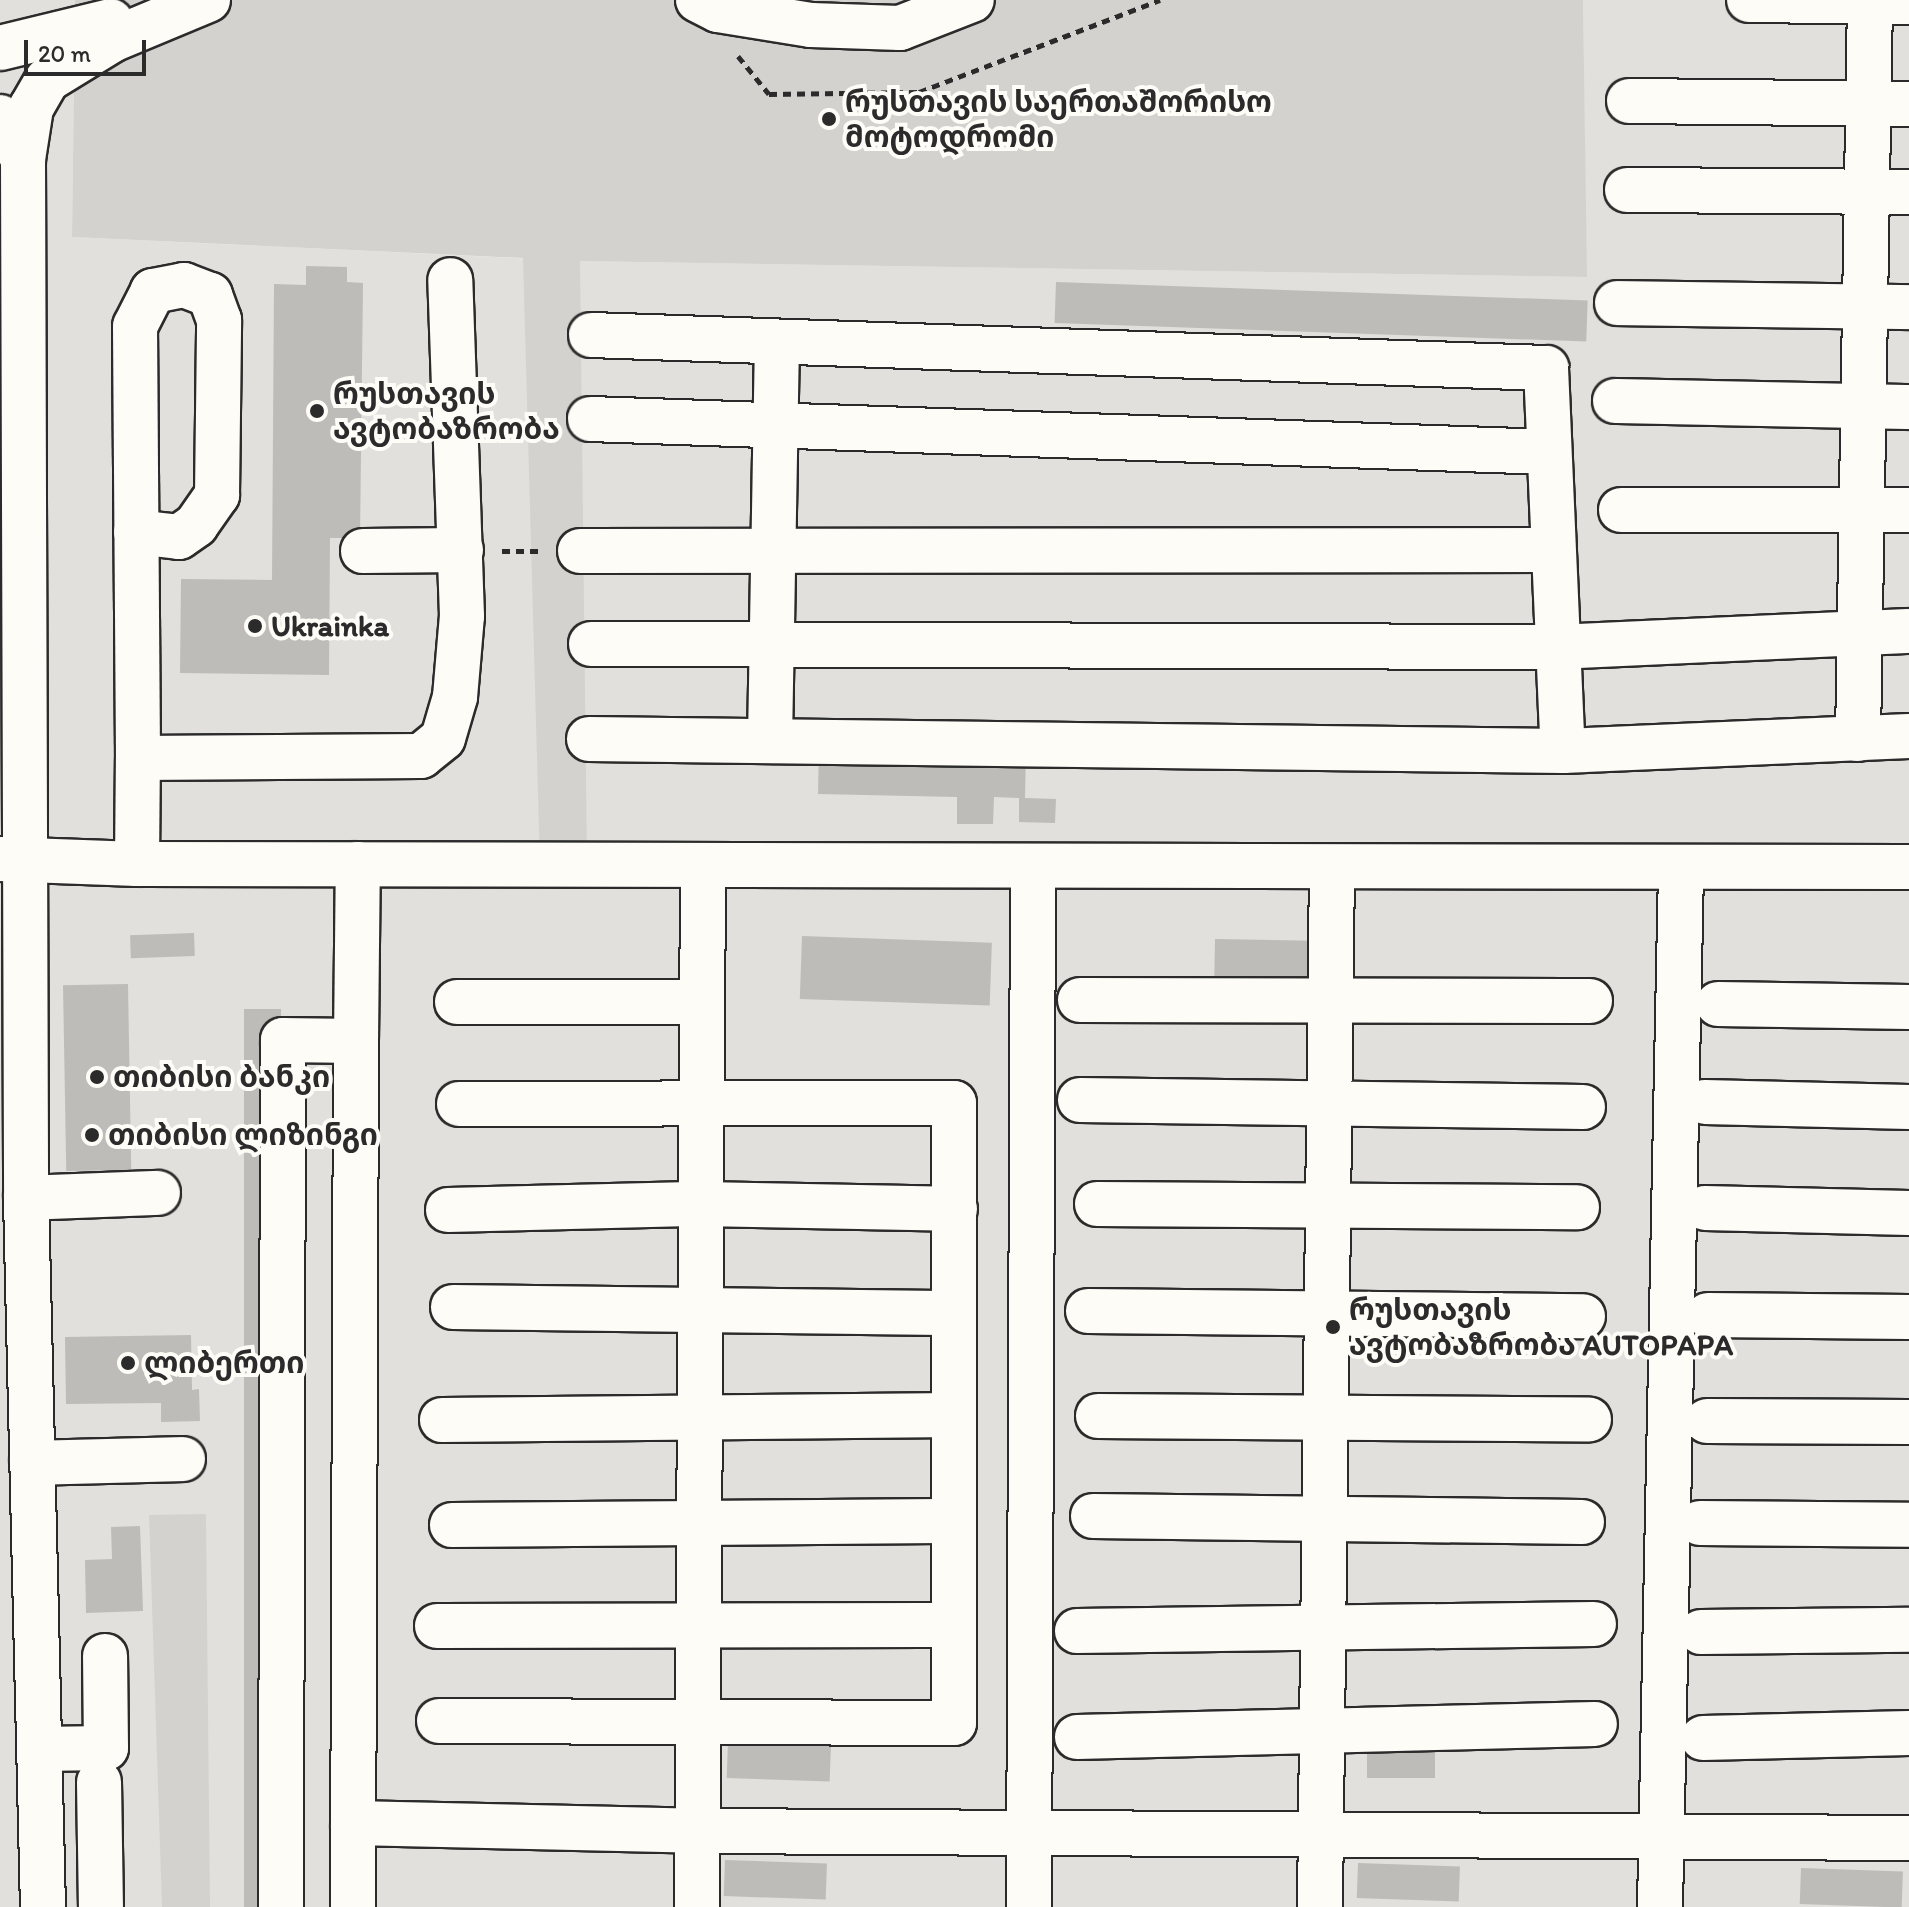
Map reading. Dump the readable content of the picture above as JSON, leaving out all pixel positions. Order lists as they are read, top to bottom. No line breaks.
{"places":["რუსთავის საერთაშორისო მოტოდრომი","რუსთავის ავტობაზრობა","Ukrainka","თიბისი ბანკი","თიბისი ლიზინგი","რუსთავის ავტობაზრობა AUTOPAPA","ლიბერთი"],"scale_bar":"20 m"}
